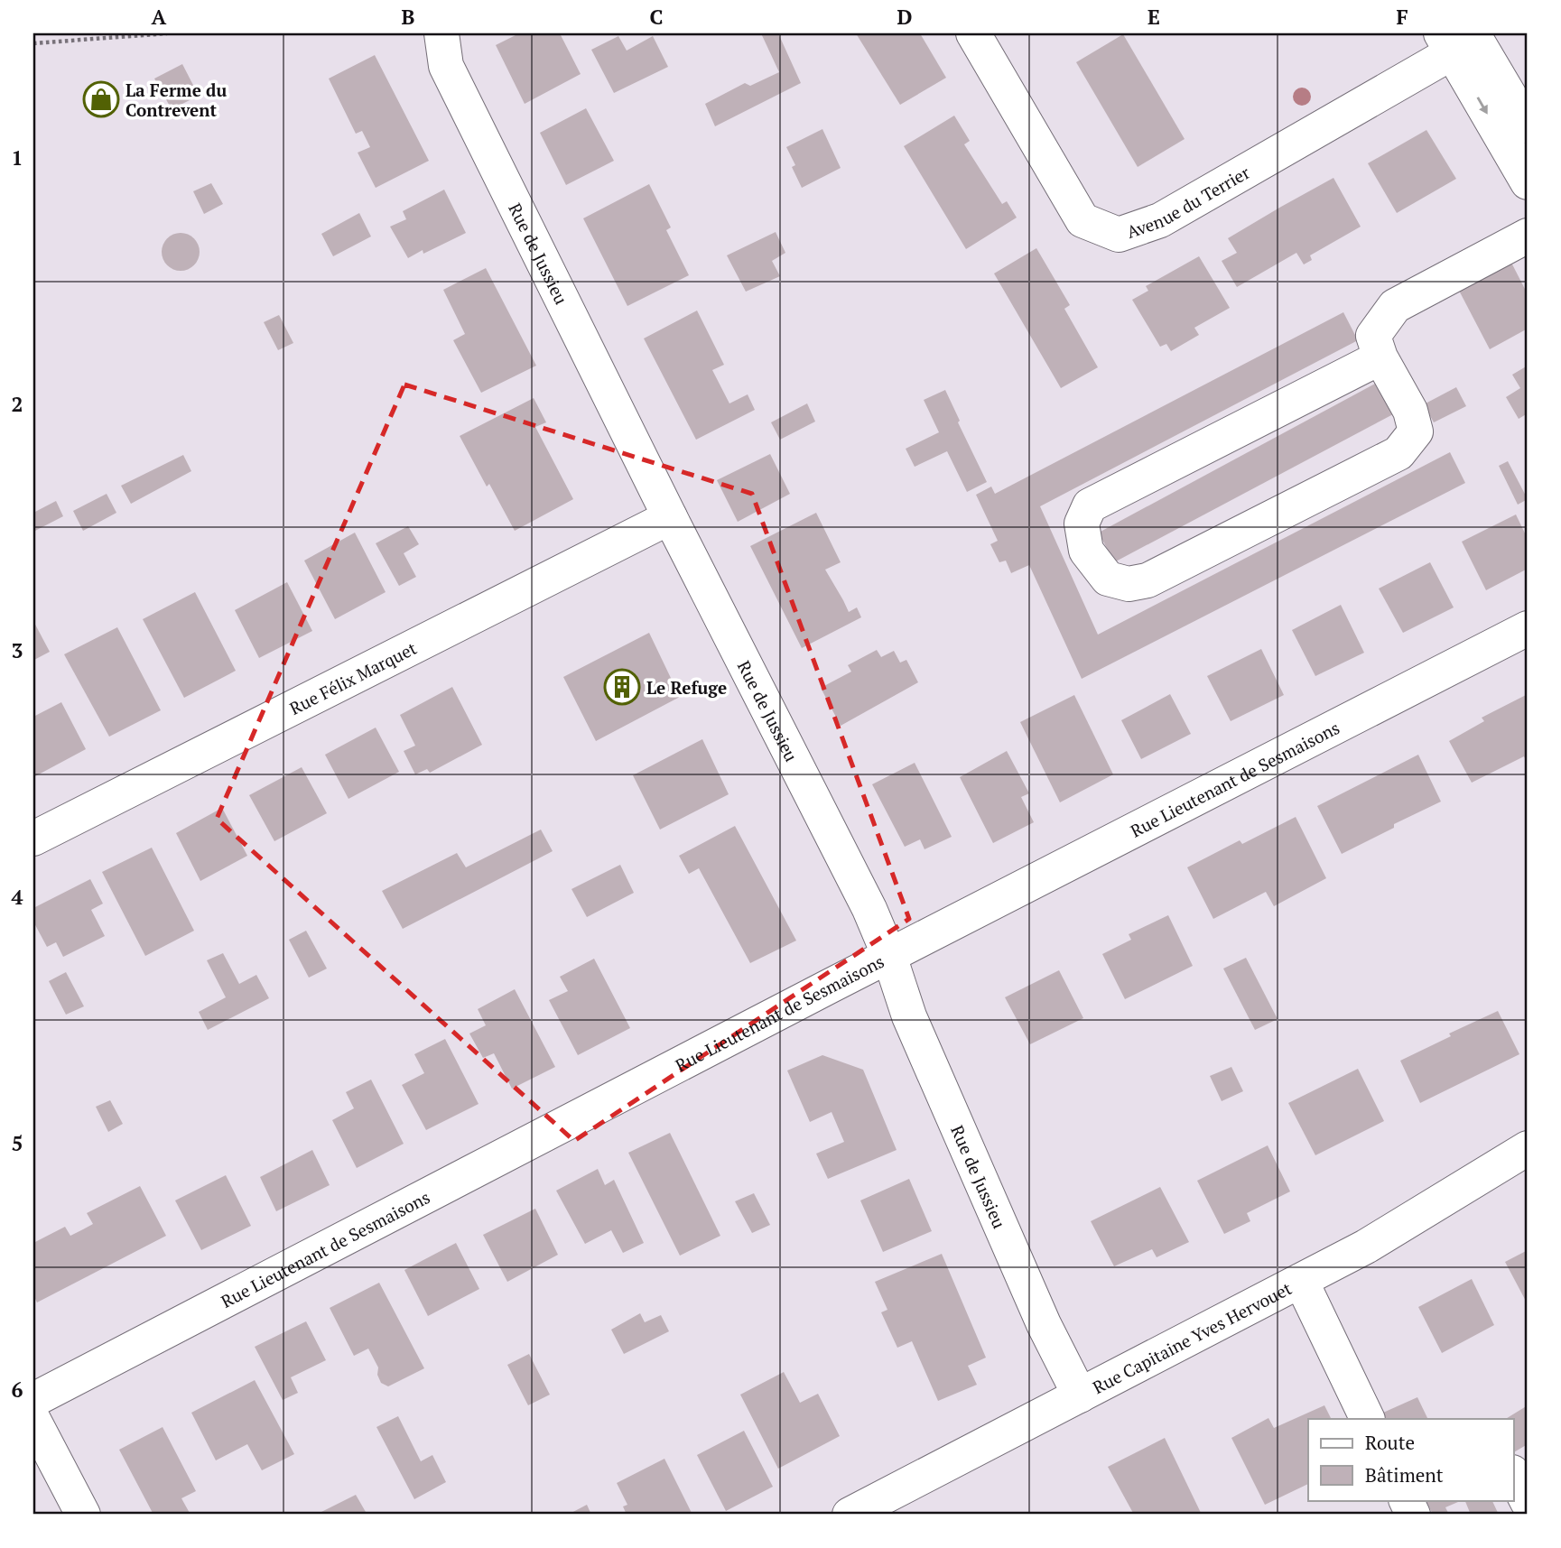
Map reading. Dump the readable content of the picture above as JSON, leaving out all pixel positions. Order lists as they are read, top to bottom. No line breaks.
{"streets":{"street":["Avenue du Terrier","Rue de Jussieu","Rue Félix Marquet","Rue Lieutenant de Sesmaisons","Rue Capitaine Yves Hervouet"]},"crossings":[["Rue de Jussieu","Rue Félix Marquet"],["Rue de Jussieu","Rue Lieutenant de Sesmaisons"],["Rue de Jussieu","Rue Capitaine Yves Hervouet"]],"places":{"shop":["La Ferme du Contrevent"],"building":["Le Refuge"]},"legend":["Route","Bâtiment"],"grid":{"columns":["A","B","C","D","E","F"],"rows":["1","2","3","4","5","6"]}}
